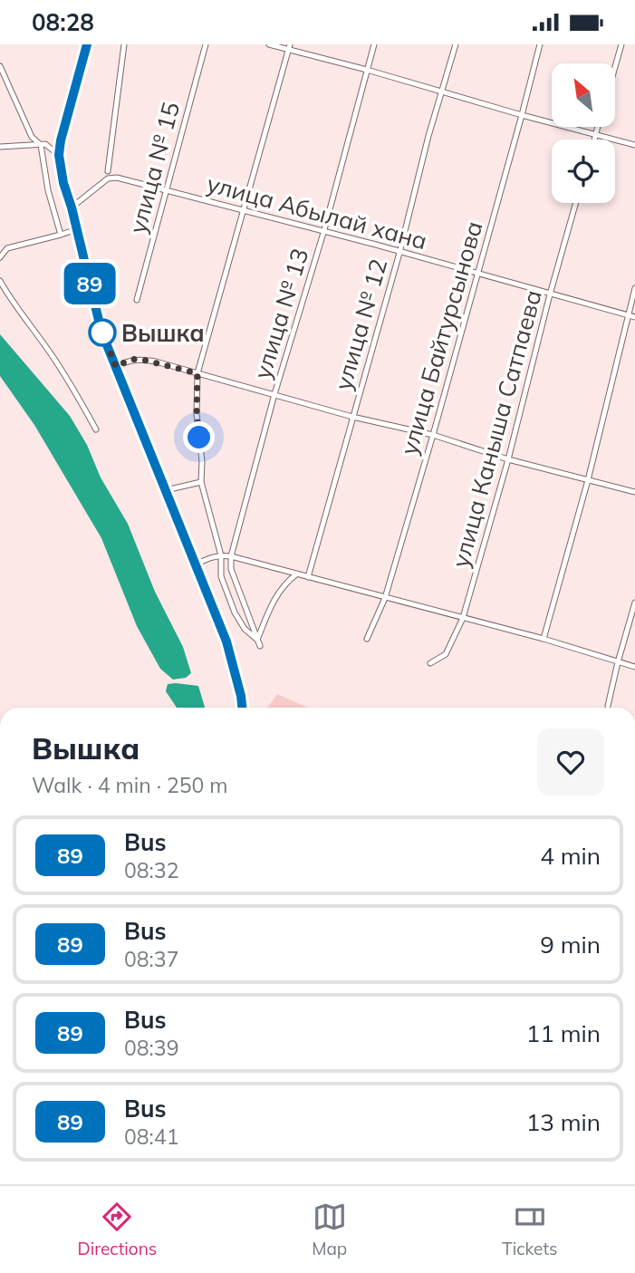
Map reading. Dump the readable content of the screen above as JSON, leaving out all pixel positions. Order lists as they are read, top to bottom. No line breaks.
{"streets":{"street":["улица № 15","улица Абылай хана","улица № 13","улица № 12","улица Байтурсынова","улица Каныша Сатпаева"]},"crossings":[["улица № 15","улица Абылай хана"],["улица Абылай хана","улица № 13"],["улица Абылай хана","улица № 12"],["улица Абылай хана","улица Байтурсынова"],["улица Абылай хана","улица Каныша Сатпаева"]],"places":["Вышка"],"lines":["bus line 89"],"north":"top left","page":{"status":"08:28","on_map":"89","heading":["Вышка","Walk · 4 min · 250 m"],"list":[{"mark":"89","name":"Bus","note":"08:32","value":"4 min"},{"mark":"89","name":"Bus","note":"08:37","value":"9 min"},{"mark":"89","name":"Bus","note":"08:39","value":"11 min"},{"mark":"89","name":"Bus","note":"08:41","value":"13 min"}],"tabs":["Directions","Map","Tickets"]}}
